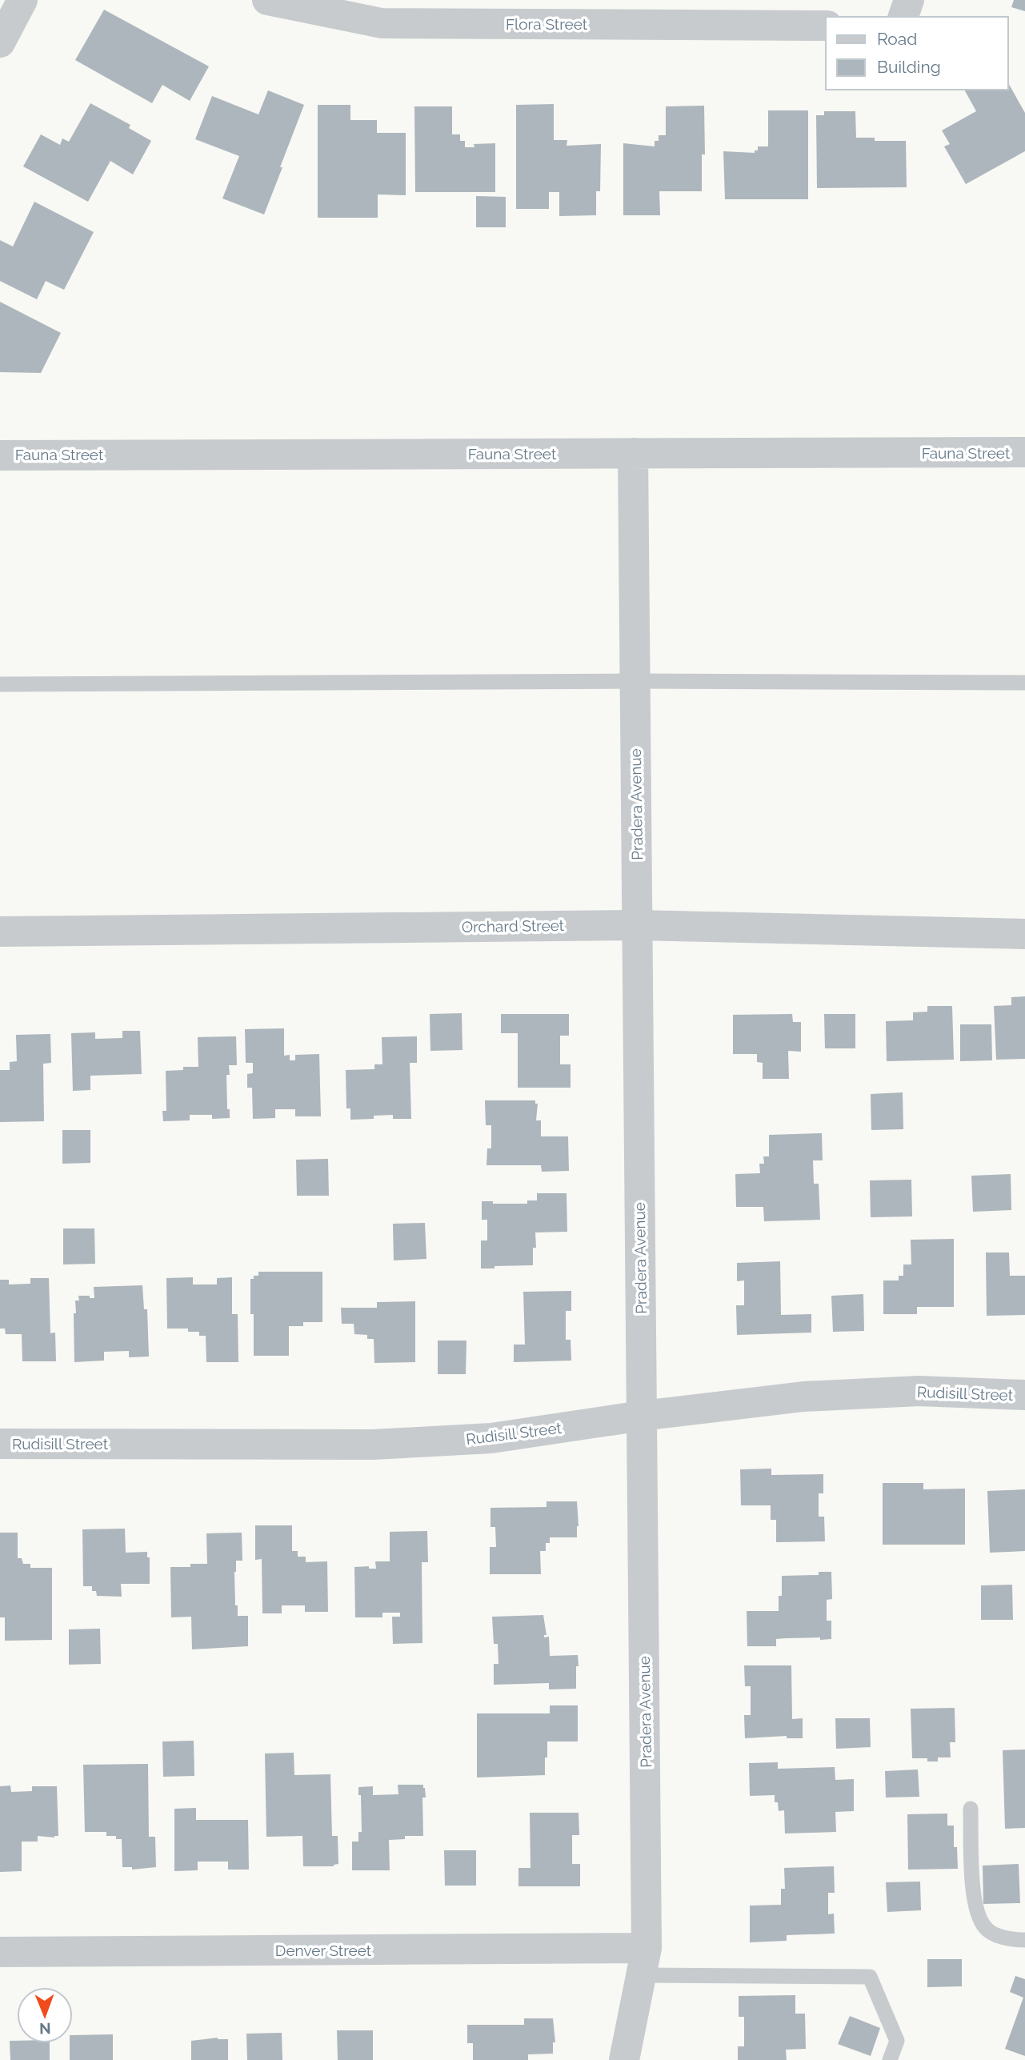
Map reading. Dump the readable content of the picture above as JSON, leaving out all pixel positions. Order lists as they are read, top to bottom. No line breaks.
{"streets":{"street":["Flora Street","Fauna Street","Pradera Avenue","Orchard Street","Rudisill Street","Denver Street"]},"crossings":[["Fauna Street","Pradera Avenue"],["Pradera Avenue","Orchard Street"],["Pradera Avenue","Rudisill Street"],["Pradera Avenue","Denver Street"]],"legend":["Road","Building"],"north":"bottom"}
